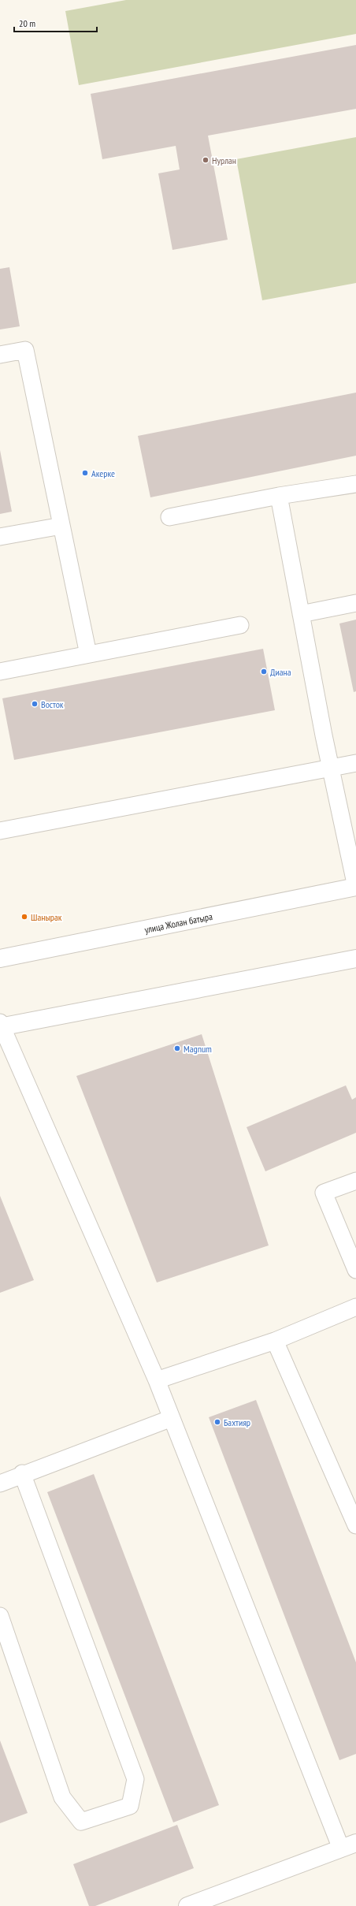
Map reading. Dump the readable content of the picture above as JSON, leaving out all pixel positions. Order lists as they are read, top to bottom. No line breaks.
{"streets":{"street":["улица Жолан батыра"]},"places":["Нурлан","Акерке","Диана","Восток","Шанырак","Magnum","Бахтияр"],"scale_bar":"20 m"}
